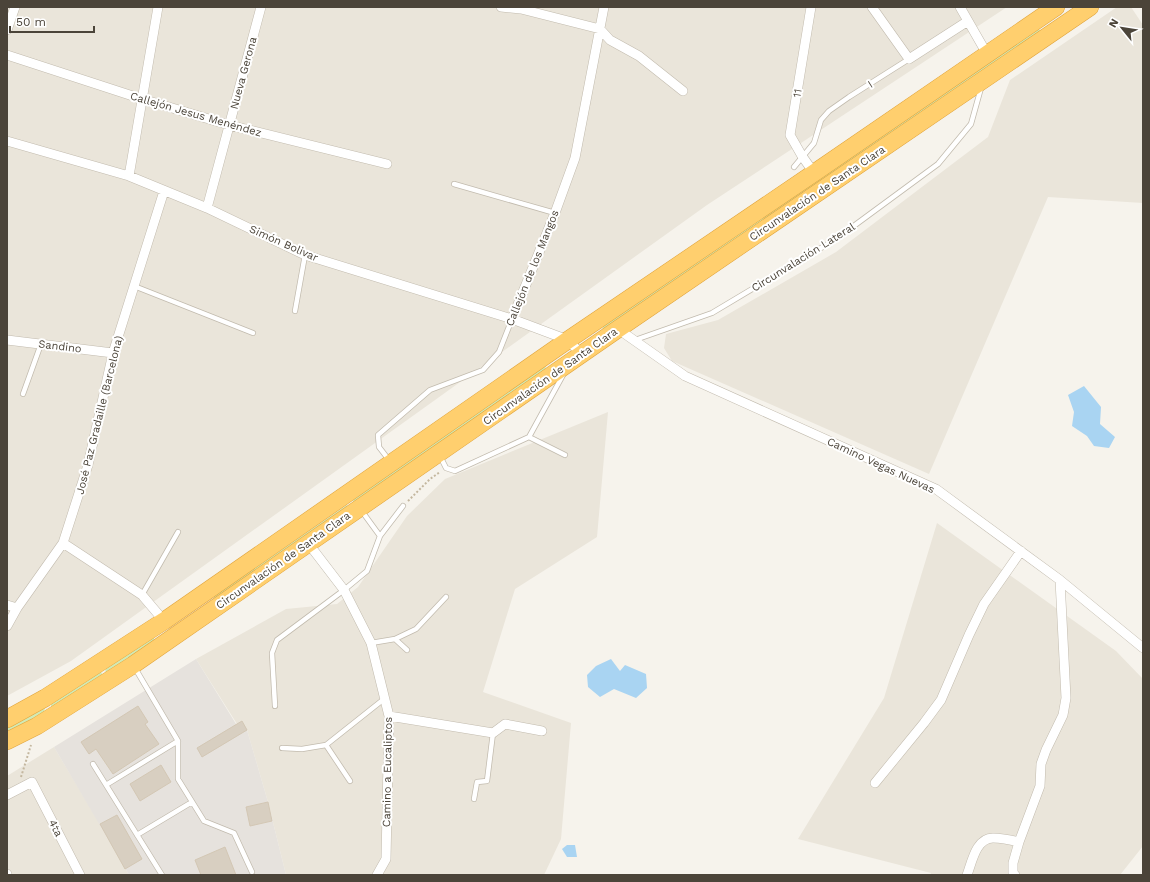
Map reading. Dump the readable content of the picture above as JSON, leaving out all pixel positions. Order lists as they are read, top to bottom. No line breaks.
{"streets":{"highway":["Circunvalación de Santa Clara"],"street":["Nueva Gerona","I","11","Callejón Jesus Menéndez","Simón Bolivar","Callejón de los Mangos","Sandino","José Paz Gradaille (Barcelona)","Camino Vegas Nuevas","Camino a Eucaliptos","4ta"],"lane":["Circunvalación Lateral"]},"crossings":[["Nueva Gerona","Callejón Jesus Menéndez"],["Nueva Gerona","Simón Bolivar"],["I","11"],["11","Circunvalación de Santa Clara"],["Circunvalación de Santa Clara","Simón Bolivar"],["Circunvalación de Santa Clara","Circunvalación Lateral"],["Circunvalación de Santa Clara","Callejón de los Mangos"],["Circunvalación de Santa Clara","Camino Vegas Nuevas"],["Circunvalación de Santa Clara","Camino a Eucaliptos"],["Simón Bolivar","Callejón de los Mangos"],["Simón Bolivar","José Paz Gradaille (Barcelona)"],["Circunvalación Lateral","Camino Vegas Nuevas"],["Sandino","José Paz Gradaille (Barcelona)"]],"scale_bar":"50 m","north":"top left"}
